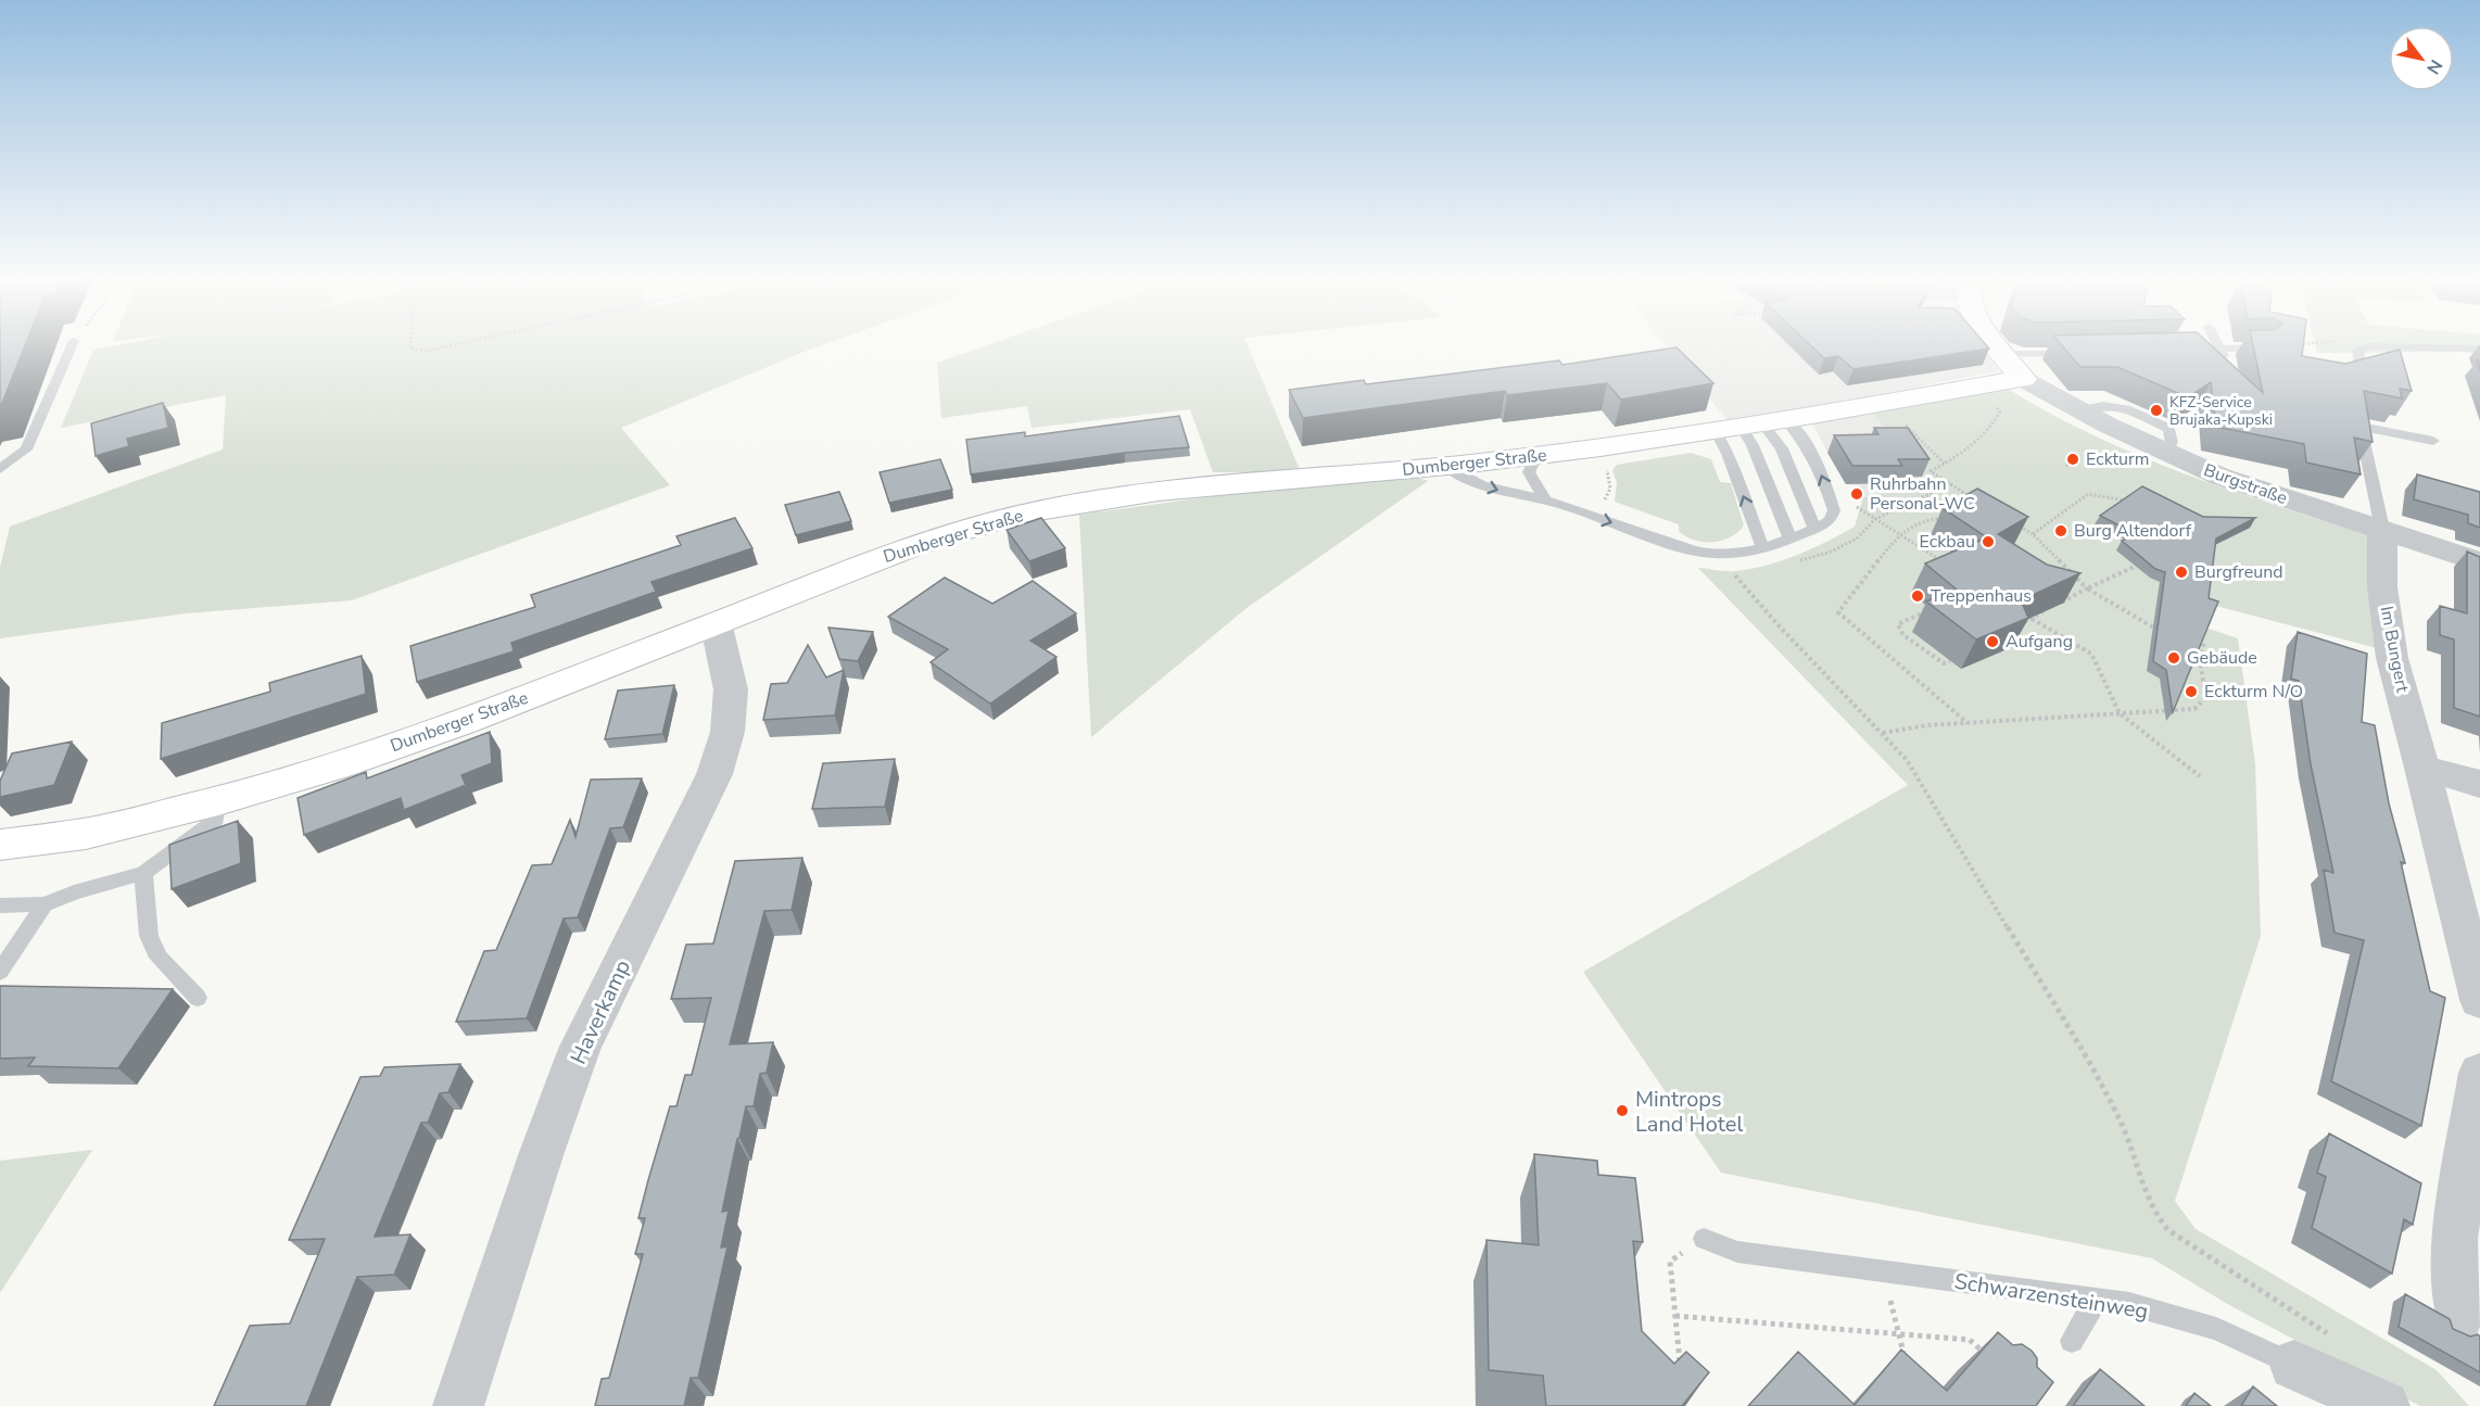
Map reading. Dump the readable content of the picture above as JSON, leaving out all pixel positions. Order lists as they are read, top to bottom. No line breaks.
{"streets":{"main road":["Dumberger Straße"],"street":["Burgstraße","Im Bungert","Haverkamp","Schwarzensteinweg"]},"crossings":[["Dumberger Straße","Burgstraße"],["Dumberger Straße","Haverkamp"],["Burgstraße","Im Bungert"]],"places":["KFZ-Service Brujaka-Kupski","Eckturm","Ruhrbahn Personal-WC","Burg Altendorf","Eckbau","Burgfreund","Treppenhaus","Aufgang","Gebäude","Eckturm N/O","Mintrops Land Hotel"],"north":"bottom right"}
